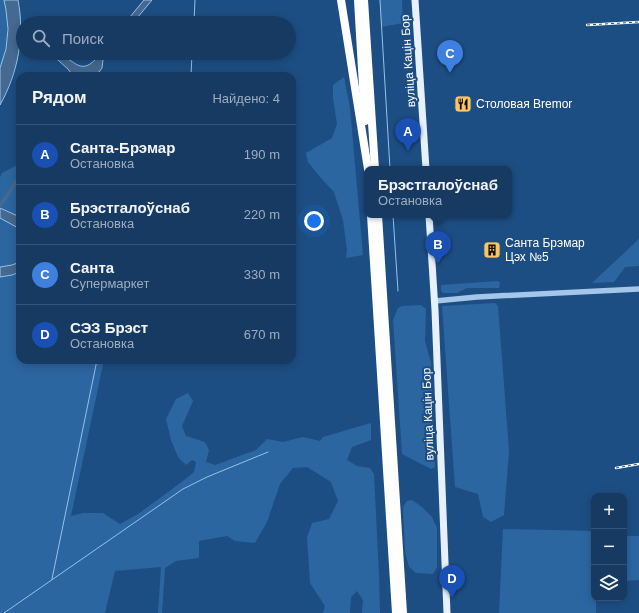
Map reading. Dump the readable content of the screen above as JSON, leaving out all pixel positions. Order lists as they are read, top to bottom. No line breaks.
{"streets":{"main road":["вуліца Кацін Бор"]},"places":{"restaurant":["Столовая Bremor"],"building":["Санта Брэмар Цэх №5"]},"page":{"search":"Поиск","pins":["C","A","B","D"],"heading":["Рядом","Найдено: 4"],"list":[{"mark":"A","name":"Санта-Брэмар","note":"Остановка","value":"190 m"},{"mark":"B","name":"Брэстгалоўснаб","note":"Остановка","value":"220 m"},{"mark":"C","name":"Санта","note":"Супермаркет","value":"330 m"},{"mark":"D","name":"СЭЗ Брэст","note":"Остановка","value":"670 m"}],"popup":["Брэстгалоўснаб","Остановка"],"map_buttons":["+","−"]}}
